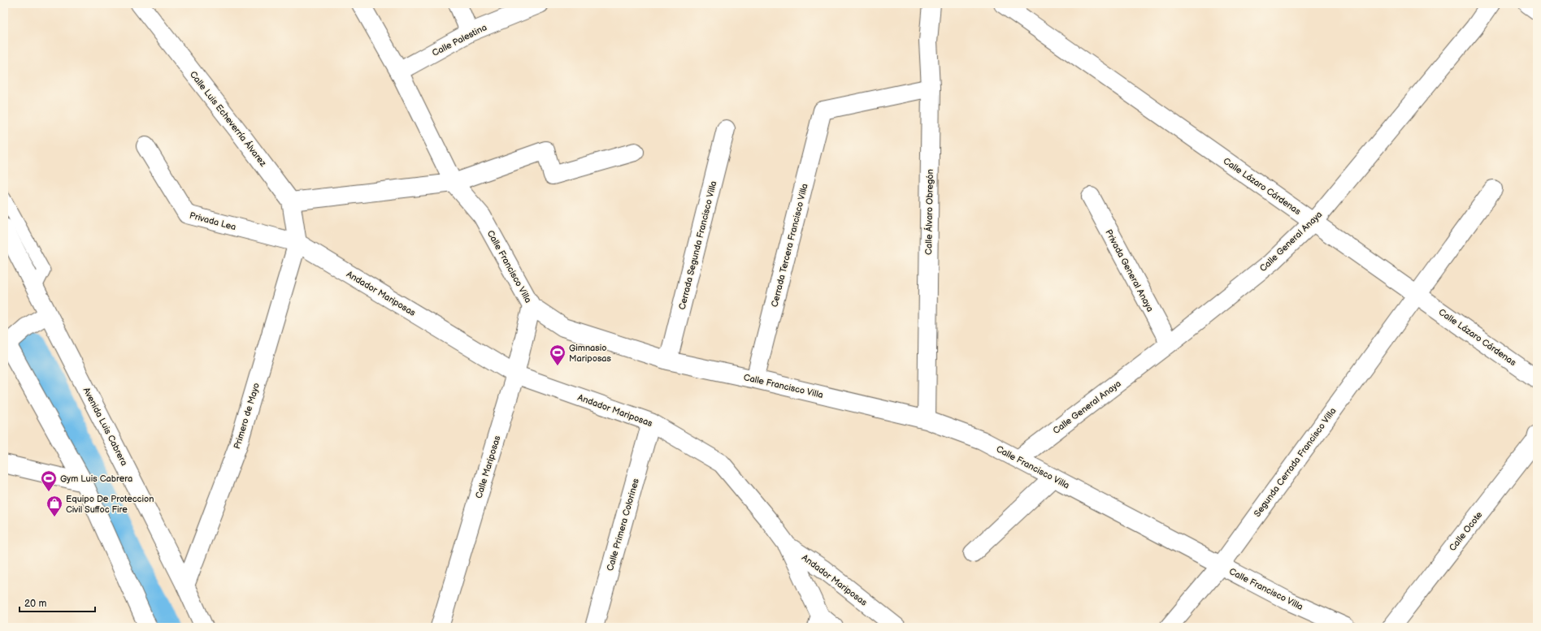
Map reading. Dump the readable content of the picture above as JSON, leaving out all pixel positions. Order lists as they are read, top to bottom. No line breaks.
{"streets":{"street":["Calle Palestina","Calle Luis Echeverría Álvarez","Calle Lázaro Cárdenas","Calle Álvaro Obregón","Privada Lea","Calle General Anaya","Cerrada Segunda Francisco Villa","Cerrada Tercera Francisco Villa","Calle Francisco Villa","Privada General Anaya","Andador Mariposas","Primero de Mayo","Avenida Luis Cabrera","Segunda Cerrada Francisco Villa","Calle Mariposas","Calle Primera Colorines","Calle Ocote"]},"crossings":[["Calle Palestina","Calle Francisco Villa"],["Calle Luis Echeverría Álvarez","Privada Lea"],["Calle Luis Echeverría Álvarez","Andador Mariposas"],["Calle Luis Echeverría Álvarez","Primero de Mayo"],["Calle Lázaro Cárdenas","Calle General Anaya"],["Calle Lázaro Cárdenas","Segunda Cerrada Francisco Villa"],["Calle Álvaro Obregón","Cerrada Tercera Francisco Villa"],["Calle Álvaro Obregón","Calle Francisco Villa"],["Privada Lea","Andador Mariposas"],["Privada Lea","Primero de Mayo"],["Calle General Anaya","Calle Francisco Villa"],["Calle General Anaya","Privada General Anaya"],["Cerrada Segunda Francisco Villa","Calle Francisco Villa"],["Cerrada Tercera Francisco Villa","Calle Francisco Villa"],["Calle Francisco Villa","Segunda Cerrada Francisco Villa"],["Calle Francisco Villa","Calle Mariposas"],["Andador Mariposas","Primero de Mayo"],["Andador Mariposas","Calle Mariposas"],["Andador Mariposas","Calle Primera Colorines"],["Primero de Mayo","Avenida Luis Cabrera"]],"places":{"sports":["Gimnasio Mariposas","Gym Luis Cabrera"],"shop":["Equipo De Proteccion Civil Suffoc Fire"]},"scale_bar":"20 m"}
